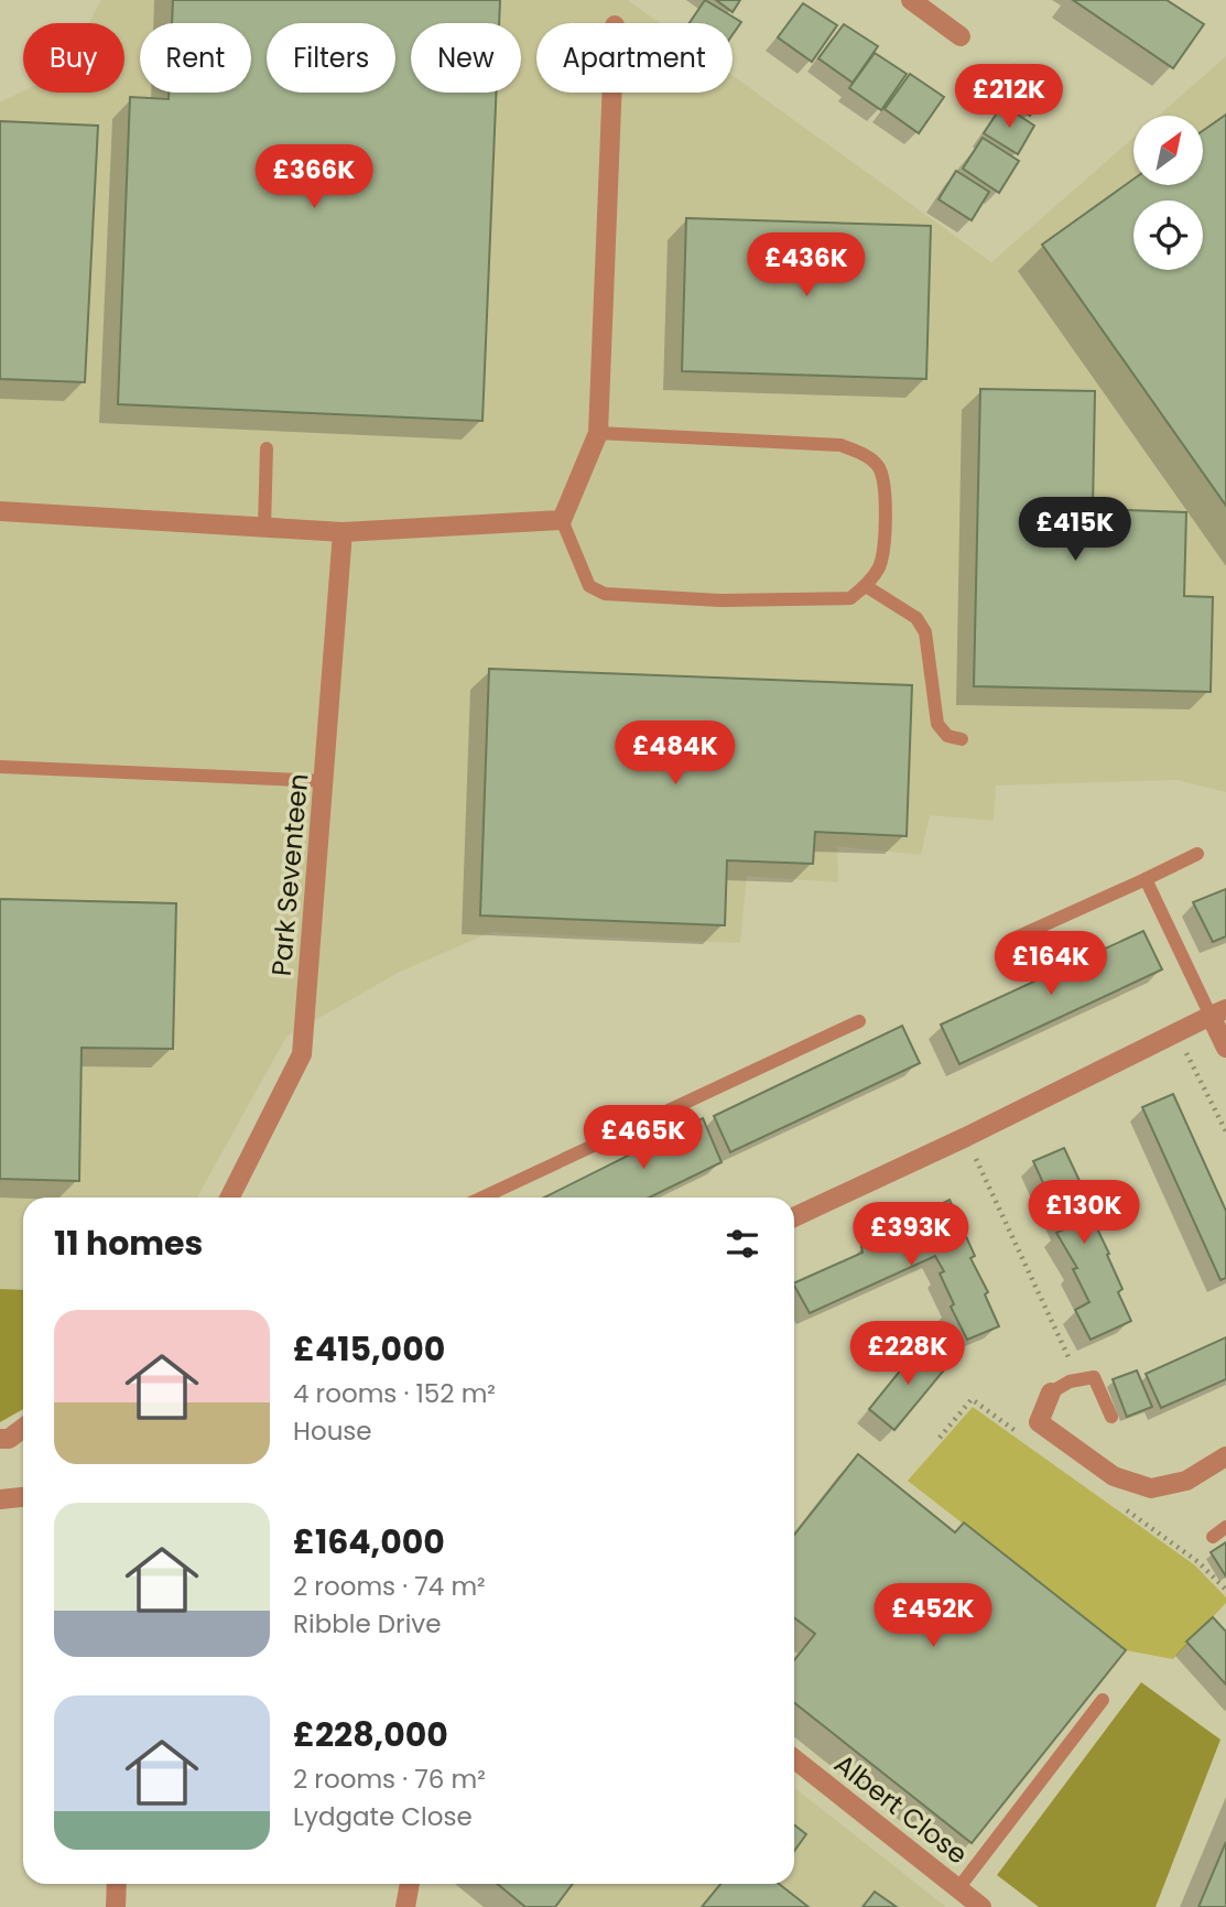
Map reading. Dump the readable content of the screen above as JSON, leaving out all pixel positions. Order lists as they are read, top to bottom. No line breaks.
{"streets":{"street":["Park Seventeen","Albert Close"]},"north":"top right","page":{"chip":["Buy","Rent","Filters","New","Apartment"],"price":["£212K","£366K","£436K","£415K","£484K","£164K","£465K","£130K","£393K","£228K","£452K"],"heading":"11 homes","list":[{"name":"£415,000","note":"4 rooms · 152 m² · House"},{"name":"£164,000","note":"2 rooms · 74 m² · Ribble Drive"},{"name":"£228,000","note":"2 rooms · 76 m² · Lydgate Close"}]}}
